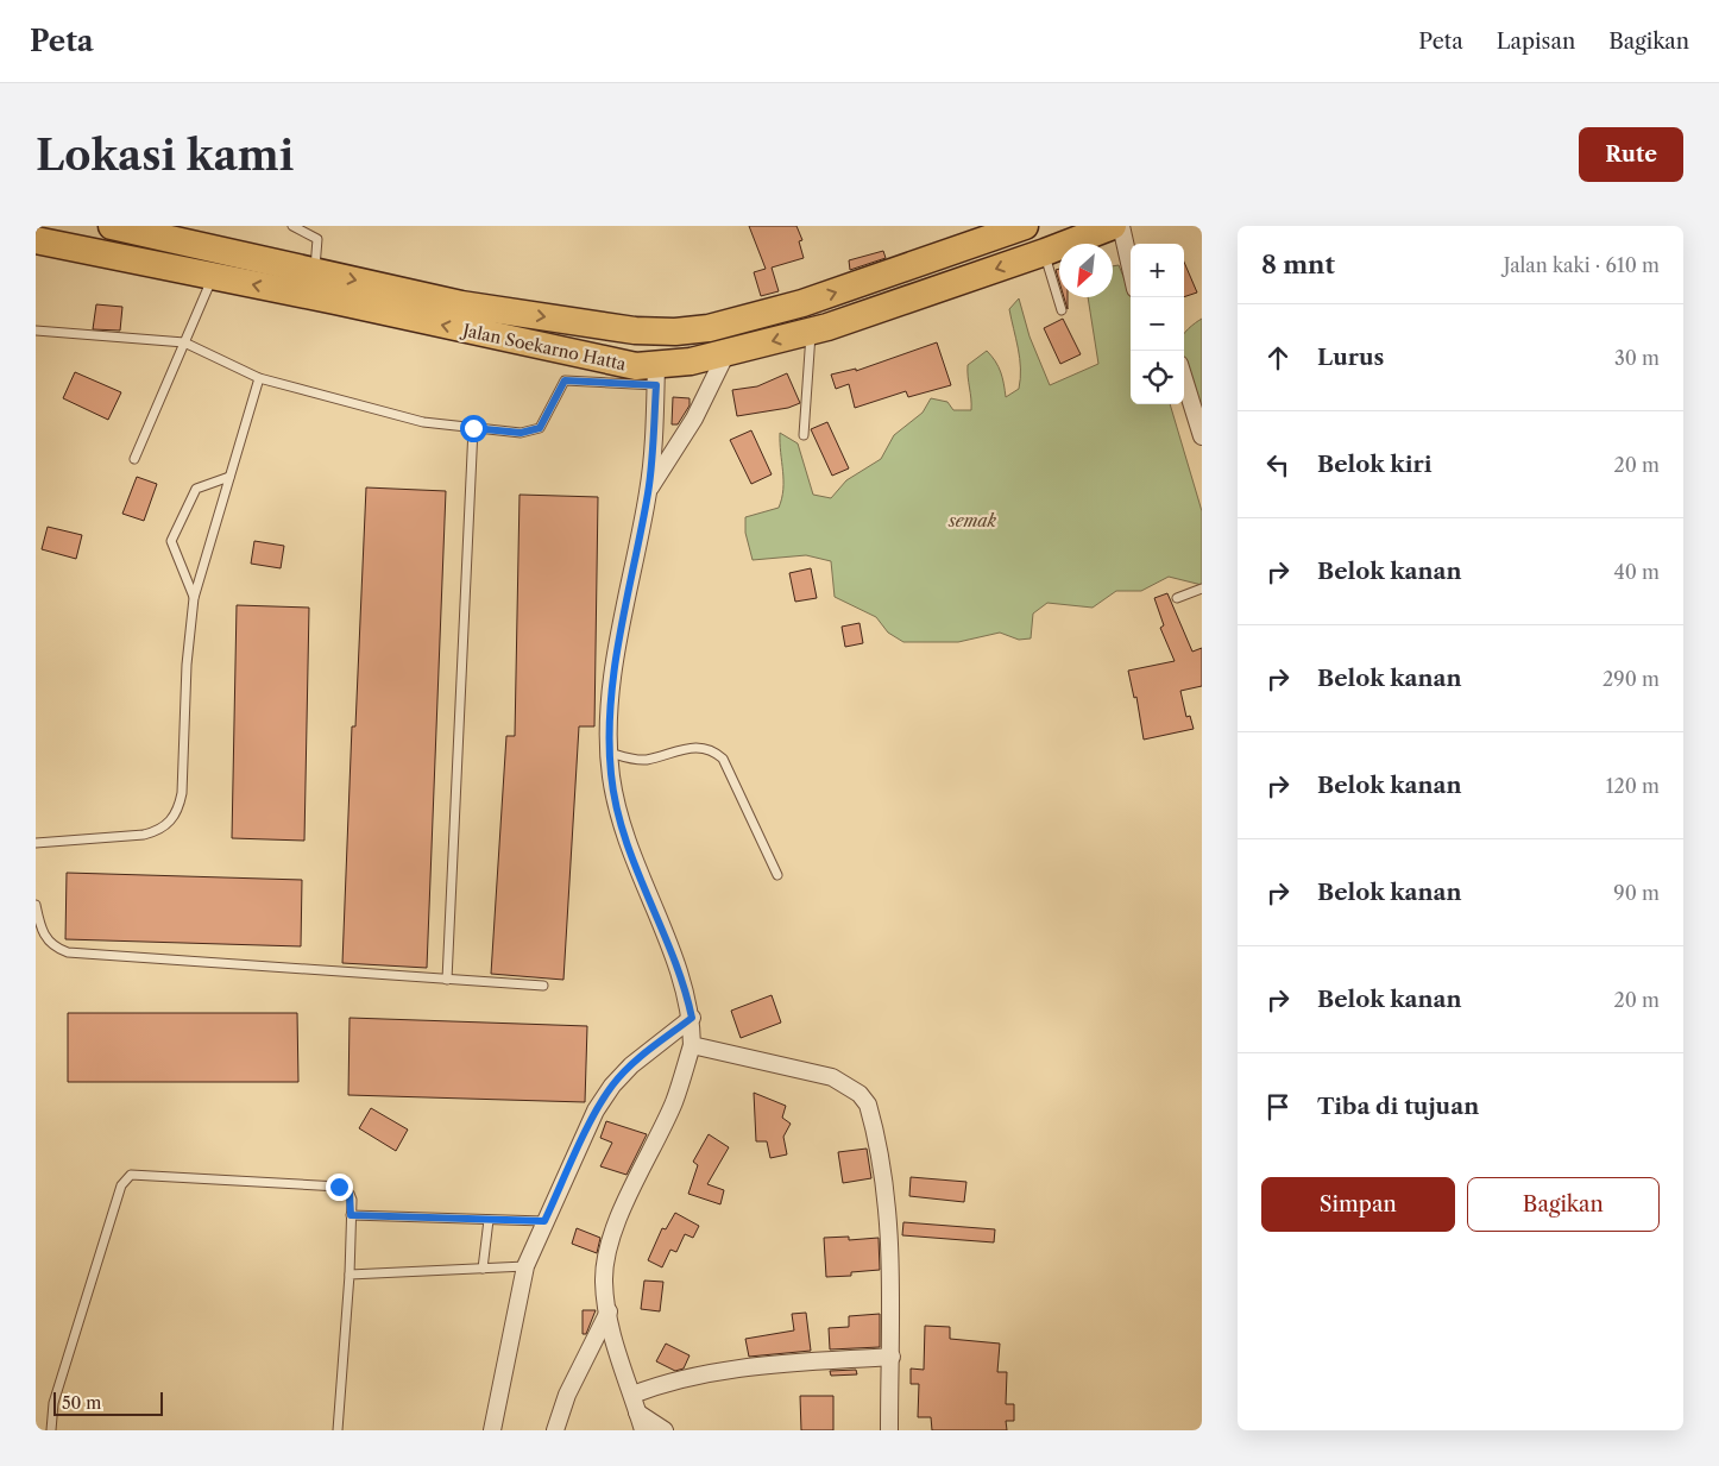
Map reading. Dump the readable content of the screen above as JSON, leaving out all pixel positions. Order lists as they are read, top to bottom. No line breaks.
{"streets":{"highway":["Jalan Soekarno Hatta"]},"parks":["semak"],"scale_bar":"50 m","north":"bottom left","page":{"header":"Peta","nav":["Peta","Lapisan","Bagikan"],"buttons":["Rute",["Simpan","Bagikan"]],"title":"Lokasi kami","heading":["8 mnt","Jalan kaki · 610 m"],"map_buttons":["+","−"],"list":[["Lurus","30 m"],["Belok kiri","20 m"],["Belok kanan","40 m"],["Belok kanan","290 m"],["Belok kanan","120 m"],["Belok kanan","90 m"],["Belok kanan","20 m"],"Tiba di tujuan"],"scale":"50 m"}}
